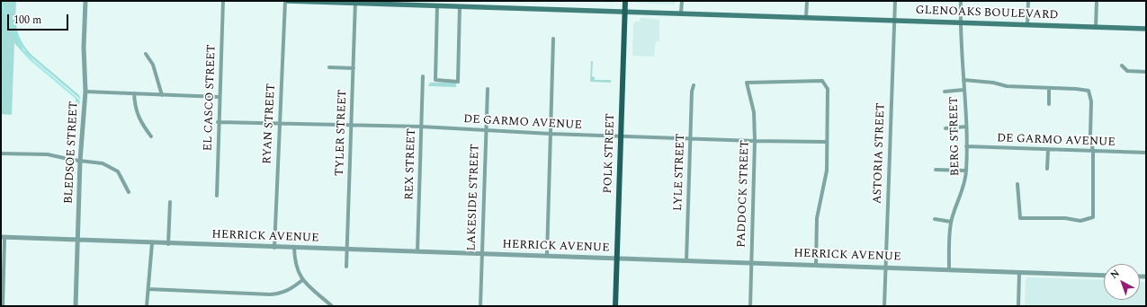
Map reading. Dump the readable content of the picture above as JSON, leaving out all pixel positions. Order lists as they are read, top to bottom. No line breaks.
{"streets":{"main road":["GLENOAKS BOULEVARD","POLK STREET"],"street":["EL CASCO STREET","DE GARMO AVENUE","RYAN STREET","TYLER STREET","BERG STREET","BLEDSOE STREET","ASTORIA STREET","REX STREET","LYLE STREET","PADDOCK STREET","LAKESIDE STREET","HERRICK AVENUE"]},"crossings":[["GLENOAKS BOULEVARD","RYAN STREET"],["GLENOAKS BOULEVARD","TYLER STREET"],["GLENOAKS BOULEVARD","BERG STREET"],["GLENOAKS BOULEVARD","POLK STREET"],["GLENOAKS BOULEVARD","ASTORIA STREET"],["EL CASCO STREET","DE GARMO AVENUE"],["DE GARMO AVENUE","RYAN STREET"],["DE GARMO AVENUE","TYLER STREET"],["DE GARMO AVENUE","BERG STREET"],["DE GARMO AVENUE","POLK STREET"],["DE GARMO AVENUE","REX STREET"],["DE GARMO AVENUE","LYLE STREET"],["DE GARMO AVENUE","PADDOCK STREET"],["DE GARMO AVENUE","LAKESIDE STREET"],["RYAN STREET","HERRICK AVENUE"],["TYLER STREET","HERRICK AVENUE"],["BERG STREET","HERRICK AVENUE"],["BLEDSOE STREET","HERRICK AVENUE"],["POLK STREET","HERRICK AVENUE"],["ASTORIA STREET","HERRICK AVENUE"],["REX STREET","HERRICK AVENUE"],["LYLE STREET","HERRICK AVENUE"],["PADDOCK STREET","HERRICK AVENUE"],["LAKESIDE STREET","HERRICK AVENUE"]],"scale_bar":"100 m","north":"top left"}
